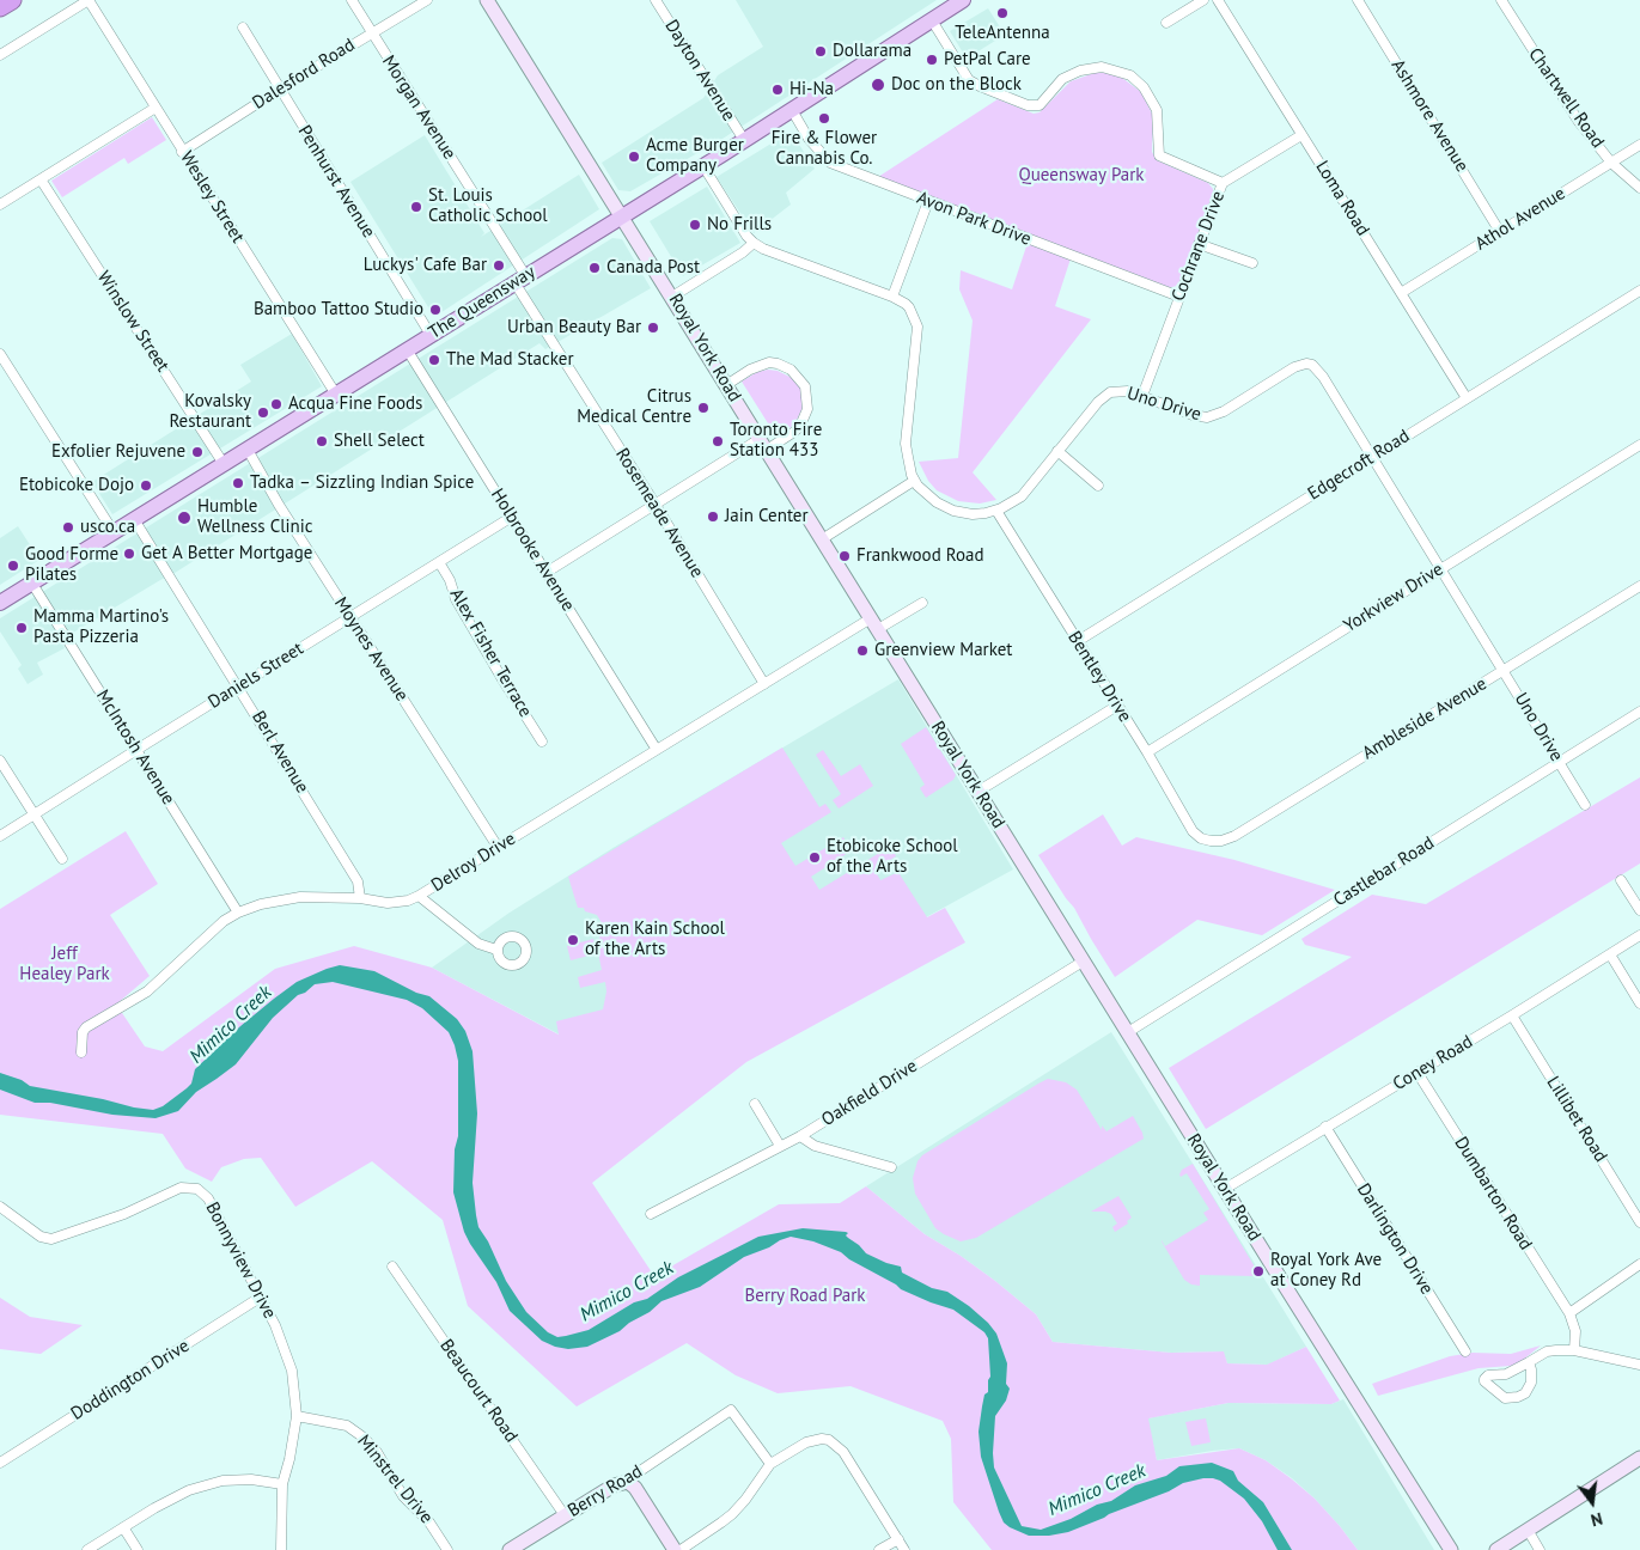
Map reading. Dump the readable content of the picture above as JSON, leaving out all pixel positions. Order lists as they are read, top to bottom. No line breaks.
{"streets":{"main road":["The Queensway","Royal York Road","Berry Road"],"street":["Dayton Avenue","Dalesford Road","Chartwell Road","Morgan Avenue","Ashmore Avenue","Penhurst Avenue","Wesley Street","Loma Road","Avon Park Drive","Athol Avenue","Cochrane Drive","Winslow Street","Uno Drive","Edgecroft Road","Rosemeade Avenue","Holbrooke Avenue","Yorkview Drive","Moynes Avenue","Alex Fisher Terrace","Daniels Street","Bentley Drive","Ambleside Avenue","McIntosh Avenue","Berl Avenue","Delroy Drive","Castlebar Road","Coney Road","Oakfield Drive","Lillibet Road","Dumbarton Road","Darlington Drive","Bonnyview Drive","Doddington Drive","Beaucourt Road","Minstrel Drive"]},"crossings":[["Dayton Avenue","The Queensway"],["Dalesford Road","Morgan Avenue"],["Dalesford Road","Penhurst Avenue"],["Dalesford Road","Wesley Street"],["Chartwell Road","Athol Avenue"],["Morgan Avenue","The Queensway"],["Morgan Avenue","Rosemeade Avenue"],["Ashmore Avenue","Athol Avenue"],["Penhurst Avenue","The Queensway"],["Wesley Street","The Queensway"],["Loma Road","Athol Avenue"],["Loma Road","Cochrane Drive"],["Loma Road","Edgecroft Road"],["Avon Park Drive","Cochrane Drive"],["Avon Park Drive","The Queensway"],["Cochrane Drive","Uno Drive"],["The Queensway","Winslow Street"],["The Queensway","Royal York Road"],["The Queensway","Rosemeade Avenue"],["The Queensway","Holbrooke Avenue"],["The Queensway","Moynes Avenue"],["The Queensway","McIntosh Avenue"],["The Queensway","Berl Avenue"],["Royal York Road","Delroy Drive"],["Royal York Road","Castlebar Road"],["Royal York Road","Coney Road"],["Royal York Road","Oakfield Drive"],["Uno Drive","Edgecroft Road"],["Uno Drive","Yorkview Drive"],["Uno Drive","Bentley Drive"],["Uno Drive","Ambleside Avenue"],["Uno Drive","Castlebar Road"],["Edgecroft Road","Bentley Drive"],["Rosemeade Avenue","Delroy Drive"],["Holbrooke Avenue","Daniels Street"],["Holbrooke Avenue","Delroy Drive"],["Yorkview Drive","Bentley Drive"],["Moynes Avenue","Daniels Street"],["Moynes Avenue","Delroy Drive"],["Alex Fisher Terrace","Daniels Street"],["Daniels Street","McIntosh Avenue"],["Daniels Street","Berl Avenue"],["Bentley Drive","Ambleside Avenue"],["McIntosh Avenue","Delroy Drive"],["Berl Avenue","Delroy Drive"],["Coney Road","Lillibet Road"],["Coney Road","Dumbarton Road"],["Coney Road","Darlington Drive"],["Bonnyview Drive","Doddington Drive"],["Bonnyview Drive","Minstrel Drive"],["Beaucourt Road","Berry Road"]],"water":["Mimico Creek"],"parks":["Queensway Park","Jeff Healey Park","Berry Road Park"],"places":["TeleAntenna","Dollarama","PetPal Care","Doc on the Block","Hi-Na","Fire & Flower Cannabis Co.","Acme Burger Company","St. Louis Catholic School","No Frills","Luckys' Cafe Bar","Canada Post","Bamboo Tattoo Studio","Urban Beauty Bar","The Mad Stacker","Acqua Fine Foods","Citrus Medical Centre","Kovalsky Restaurant","Shell Select","Toronto Fire Station 433","Exfolier Rejuvene","Tadka – Sizzling Indian Spice","Etobicoke Dojo","Jain Center","Humble Wellness Clinic","usco.ca","Get A Better Mortgage","Frankwood Road","Good Forme Pilates","Mamma Martino's Pasta Pizzeria","Greenview Market","Etobicoke School of the Arts","Karen Kain School of the Arts","Royal York Ave at Coney Rd"],"north":"bottom"}
